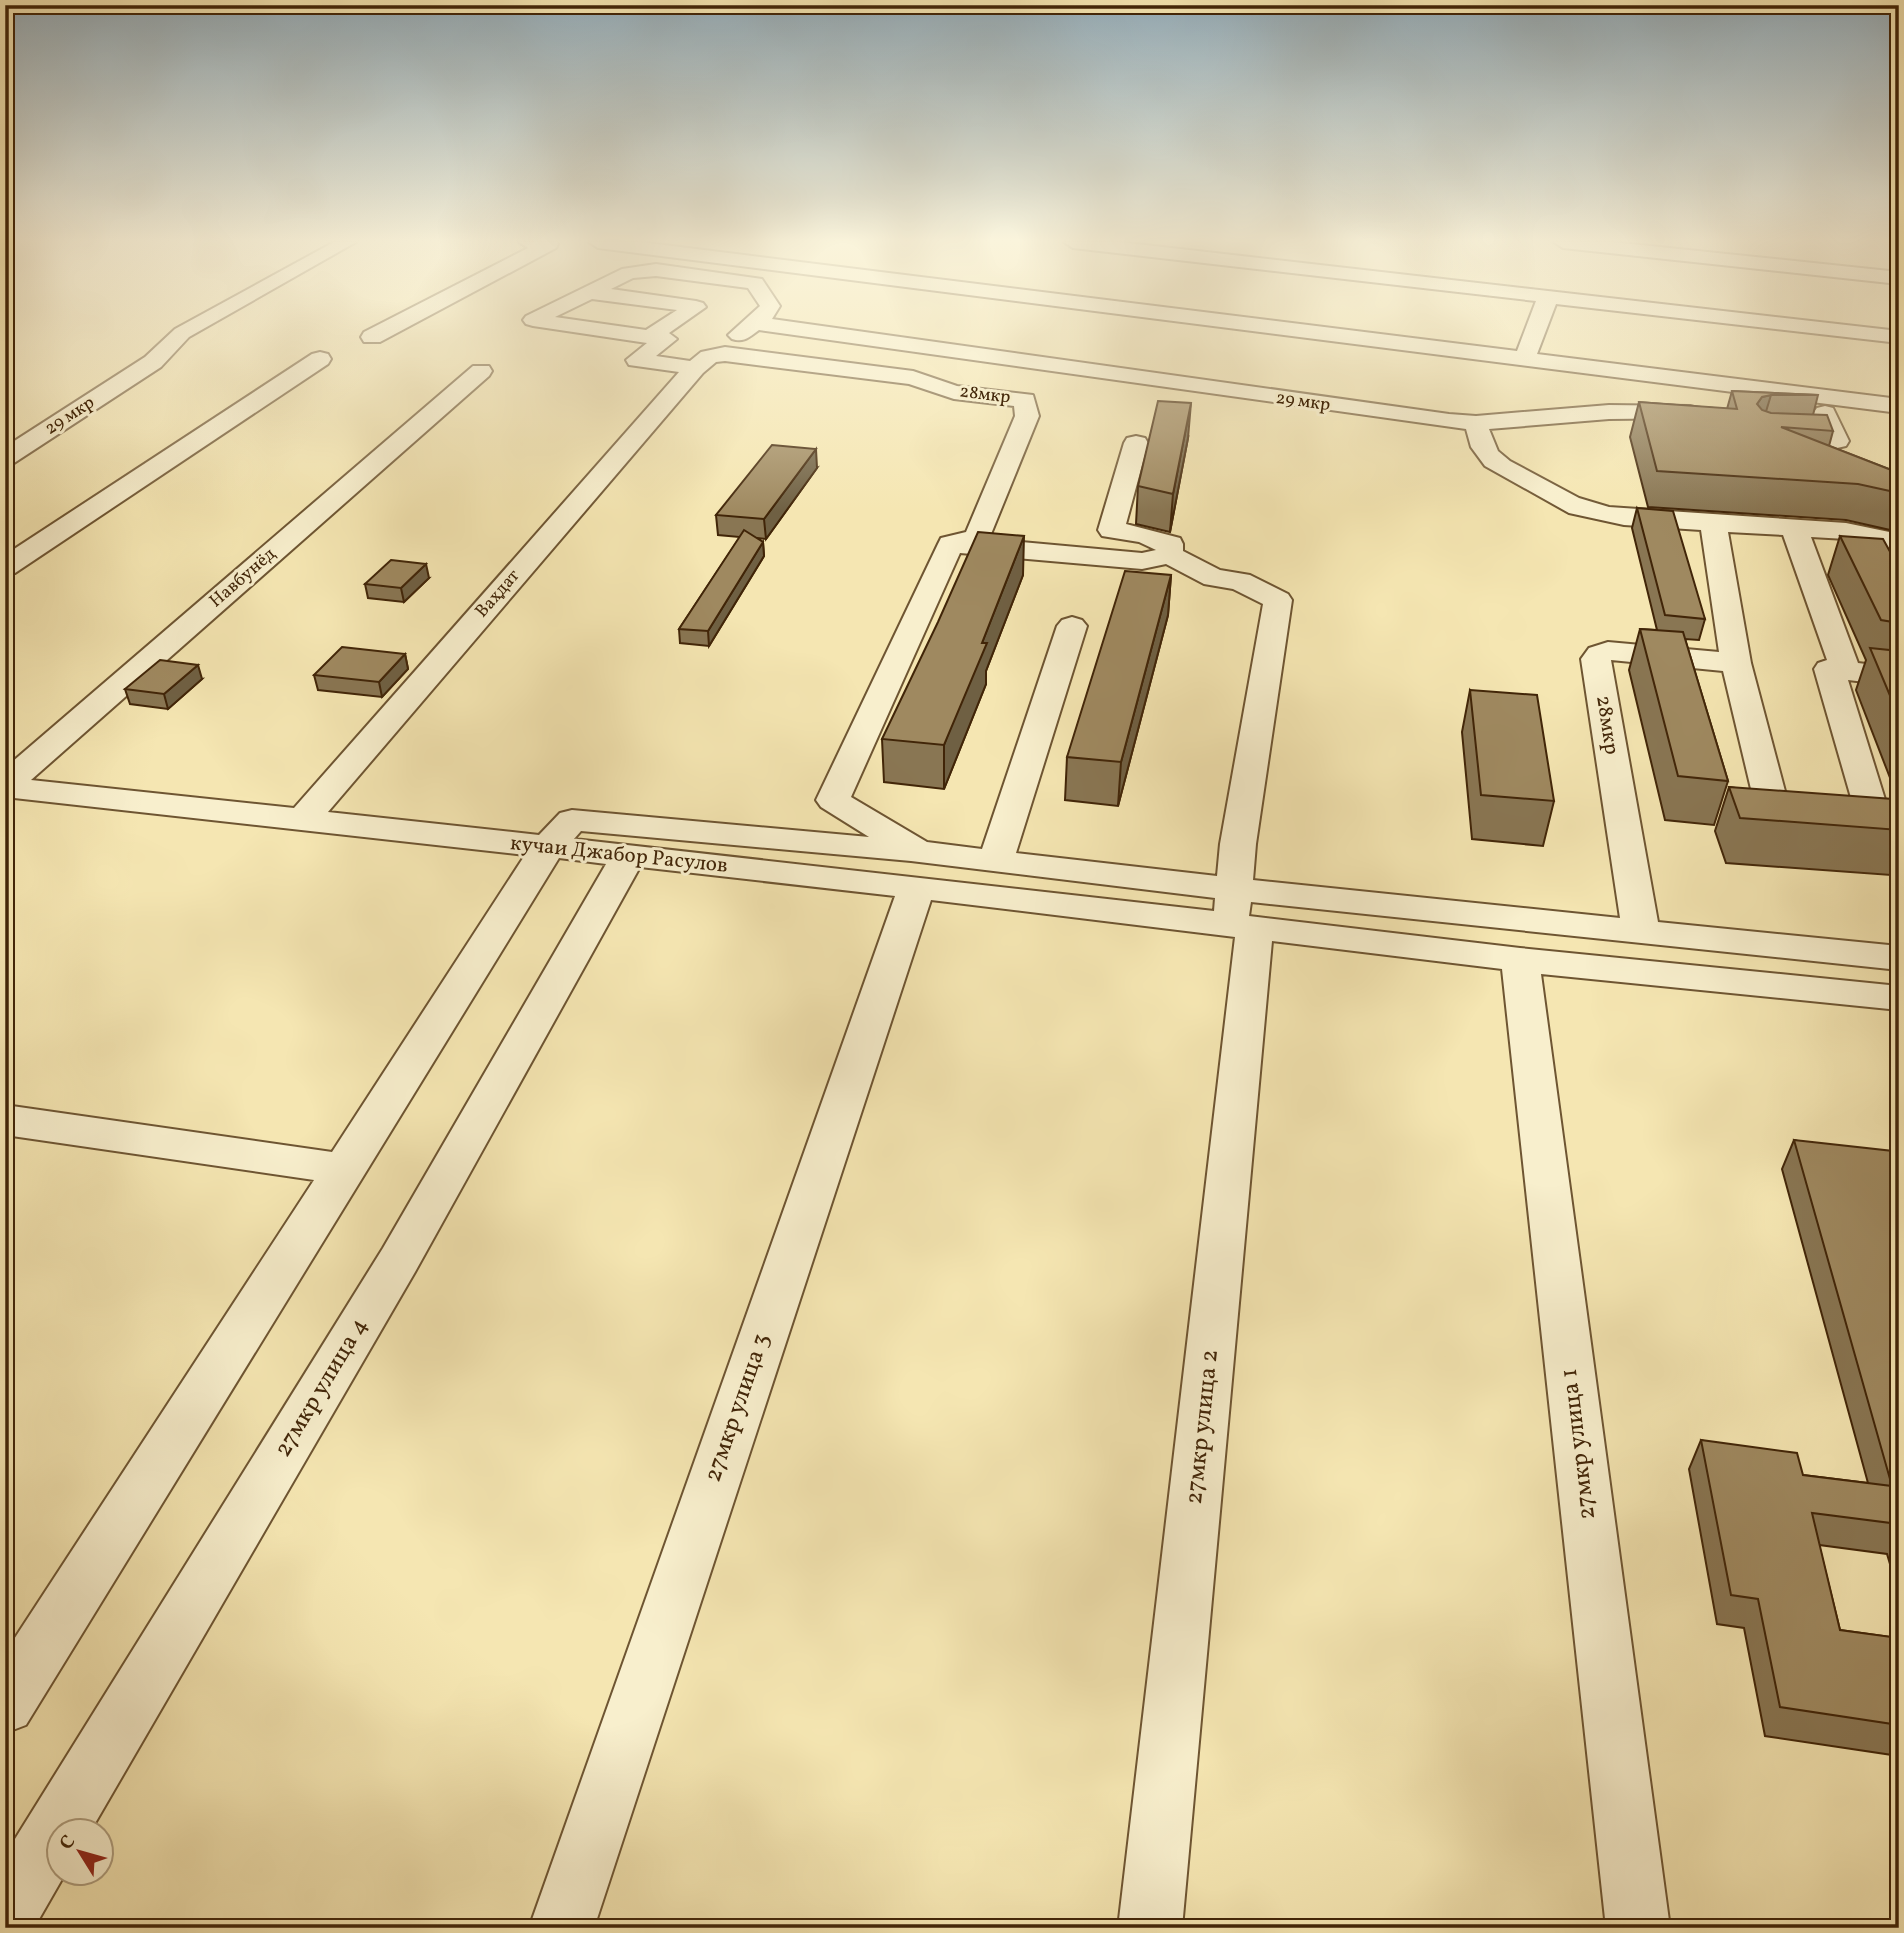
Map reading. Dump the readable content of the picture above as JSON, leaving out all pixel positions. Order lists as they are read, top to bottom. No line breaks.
{"streets":{"street":["28мкр","29 мкр","Навбунёд","Ваҳдат","кучаи Джабор Расулов","27мкр улица 4","27мкр улица 3","27мкр улица 2","27мкр улица 1"]},"crossings":[["28мкр","Ваҳдат"],["Навбунёд","кучаи Джабор Расулов"],["Ваҳдат","кучаи Джабор Расулов"],["кучаи Джабор Расулов","27мкр улица 4"],["кучаи Джабор Расулов","27мкр улица 3"],["кучаи Джабор Расулов","27мкр улица 2"]],"north":"top left"}
